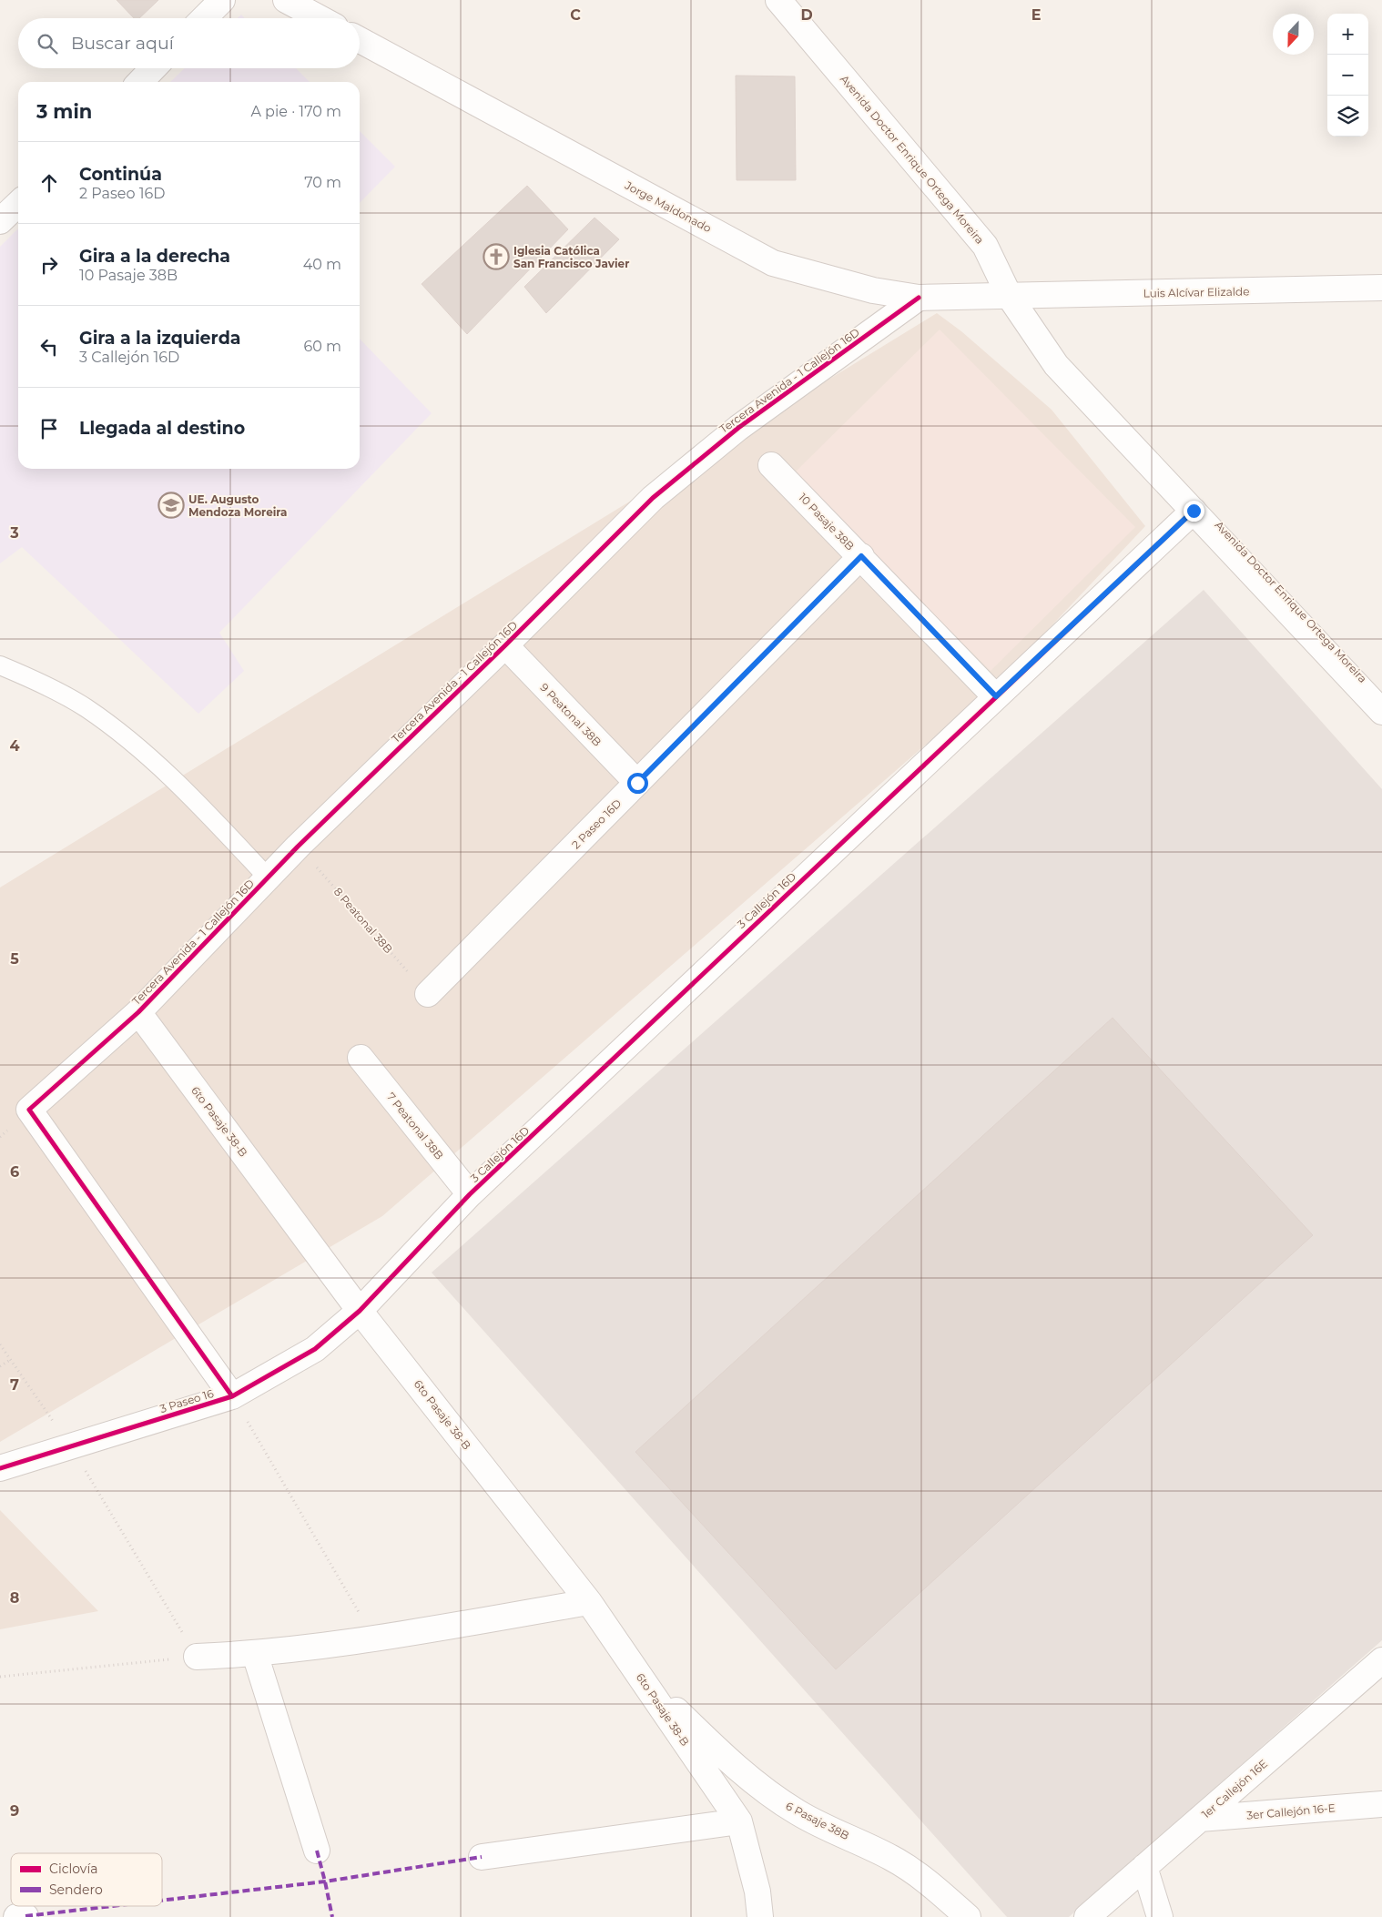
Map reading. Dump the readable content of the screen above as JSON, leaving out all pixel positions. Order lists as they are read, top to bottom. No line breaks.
{"streets":{"street":["Avenida Doctor Enrique Ortega Moreira","Jorge Maldonado","Luis Alcívar Elizalde","Tercera Avenida - 1 Callejón 16D","10 Pasaje 38B","9 Peatonal 38B","2 Paseo 16D","3 Callejón 16D","6to Pasaje 38-B","7 Peatonal 38B","3 Paseo 16","1er Callejón 16E","3er Callejón 16-E","6 Pasaje 38B"],"path":["8 Peatonal 38B"]},"crossings":[["Avenida Doctor Enrique Ortega Moreira","Jorge Maldonado"],["Avenida Doctor Enrique Ortega Moreira","Luis Alcívar Elizalde"],["Avenida Doctor Enrique Ortega Moreira","3 Callejón 16D"],["Jorge Maldonado","Luis Alcívar Elizalde"],["Jorge Maldonado","Tercera Avenida - 1 Callejón 16D"],["Tercera Avenida - 1 Callejón 16D","9 Peatonal 38B"],["Tercera Avenida - 1 Callejón 16D","8 Peatonal 38B"],["Tercera Avenida - 1 Callejón 16D","6to Pasaje 38-B"],["Tercera Avenida - 1 Callejón 16D","3 Paseo 16"],["10 Pasaje 38B","2 Paseo 16D"],["10 Pasaje 38B","3 Callejón 16D"],["9 Peatonal 38B","2 Paseo 16D"],["2 Paseo 16D","8 Peatonal 38B"],["3 Callejón 16D","6to Pasaje 38-B"],["3 Callejón 16D","7 Peatonal 38B"],["3 Callejón 16D","3 Paseo 16"],["6to Pasaje 38-B","3 Paseo 16"],["6to Pasaje 38-B","6 Pasaje 38B"],["1er Callejón 16E","3er Callejón 16-E"]],"places":{"church":["Iglesia Católica San Francisco Javier"],"school or university":["UE. Augusto Mendoza Moreira"]},"legend":["Ciclovía","Sendero"],"north":"bottom","page":{"map_buttons":["+","−"],"search":"Buscar aquí","heading":["3 min","A pie · 170 m"],"list":[["Continúa","2 Paseo 16D","70 m"],["Gira a la derecha","10 Pasaje 38B","40 m"],["Gira a la izquierda","3 Callejón 16D","60 m"],"Llegada al destino"]},"grid":{"columns":["C","D","E"],"rows":["3","4","5","6","7","8","9"]}}
